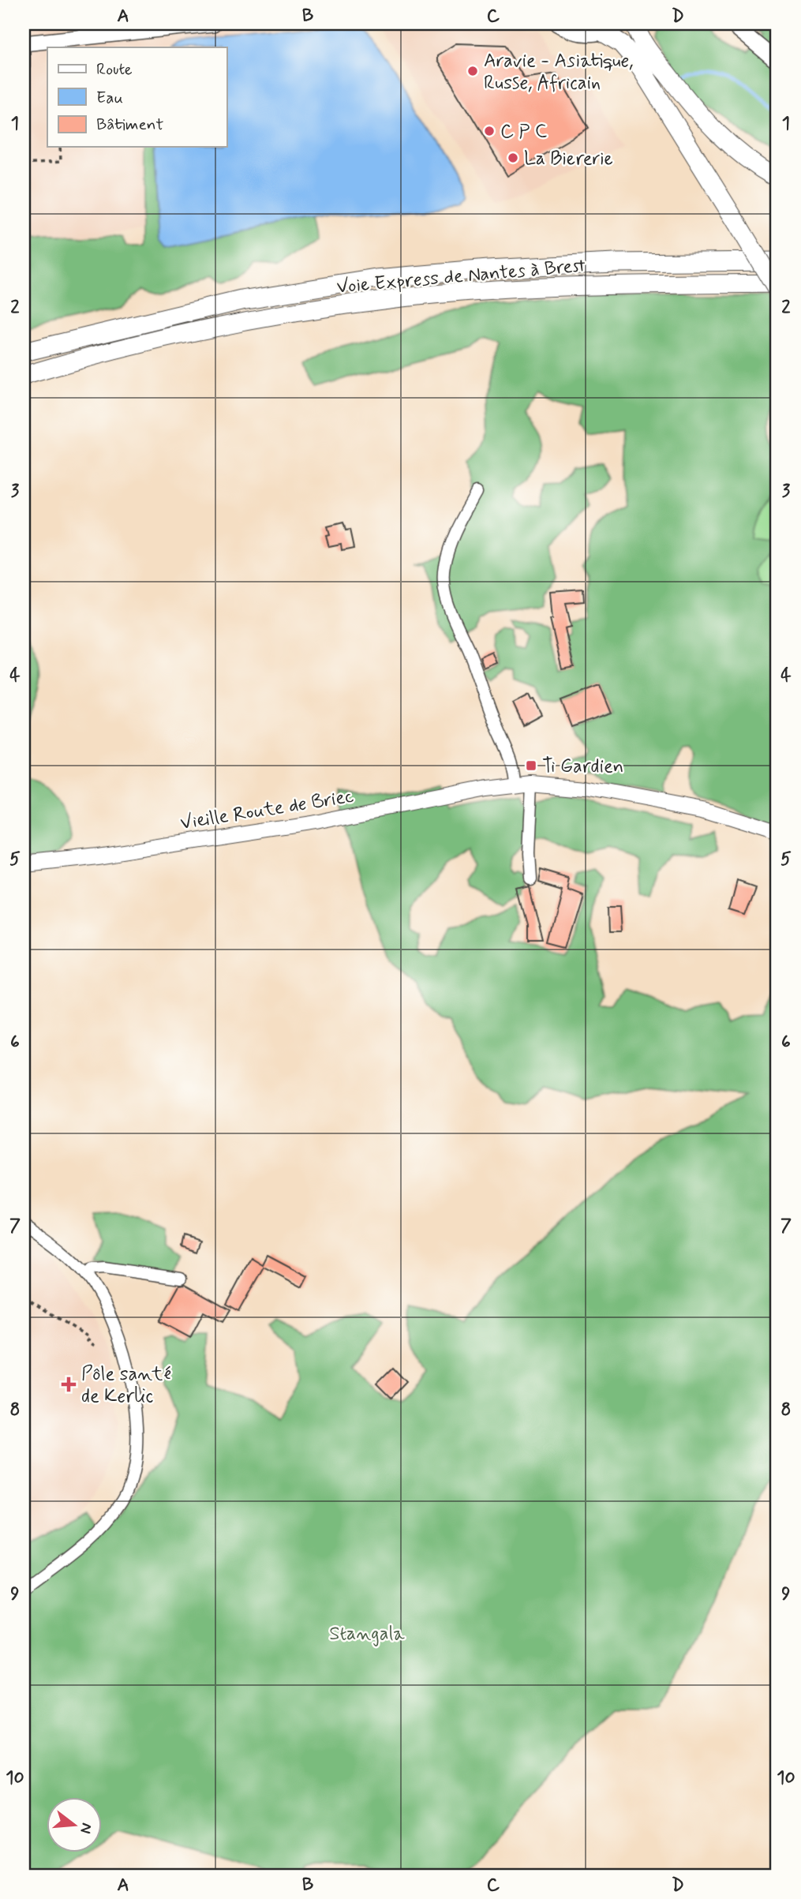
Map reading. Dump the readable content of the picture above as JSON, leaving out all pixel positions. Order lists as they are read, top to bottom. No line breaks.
{"streets":{"highway":["Voie Express de Nantes à Brest"],"street":["Vieille Route de Briec"]},"parks":["Stangala"],"places":{"other":["Aravie - Asiatique, Russe, Africain","C P C","La Biererie"],"transit":["Ti Gardien"],"health":["Pôle santé de Kerlic"]},"legend":["Route","Eau","Bâtiment"],"north":"right","grid":{"columns":["A","B","C","D"],"rows":["1","2","3","4","5","6","7","8","9","10"]}}
